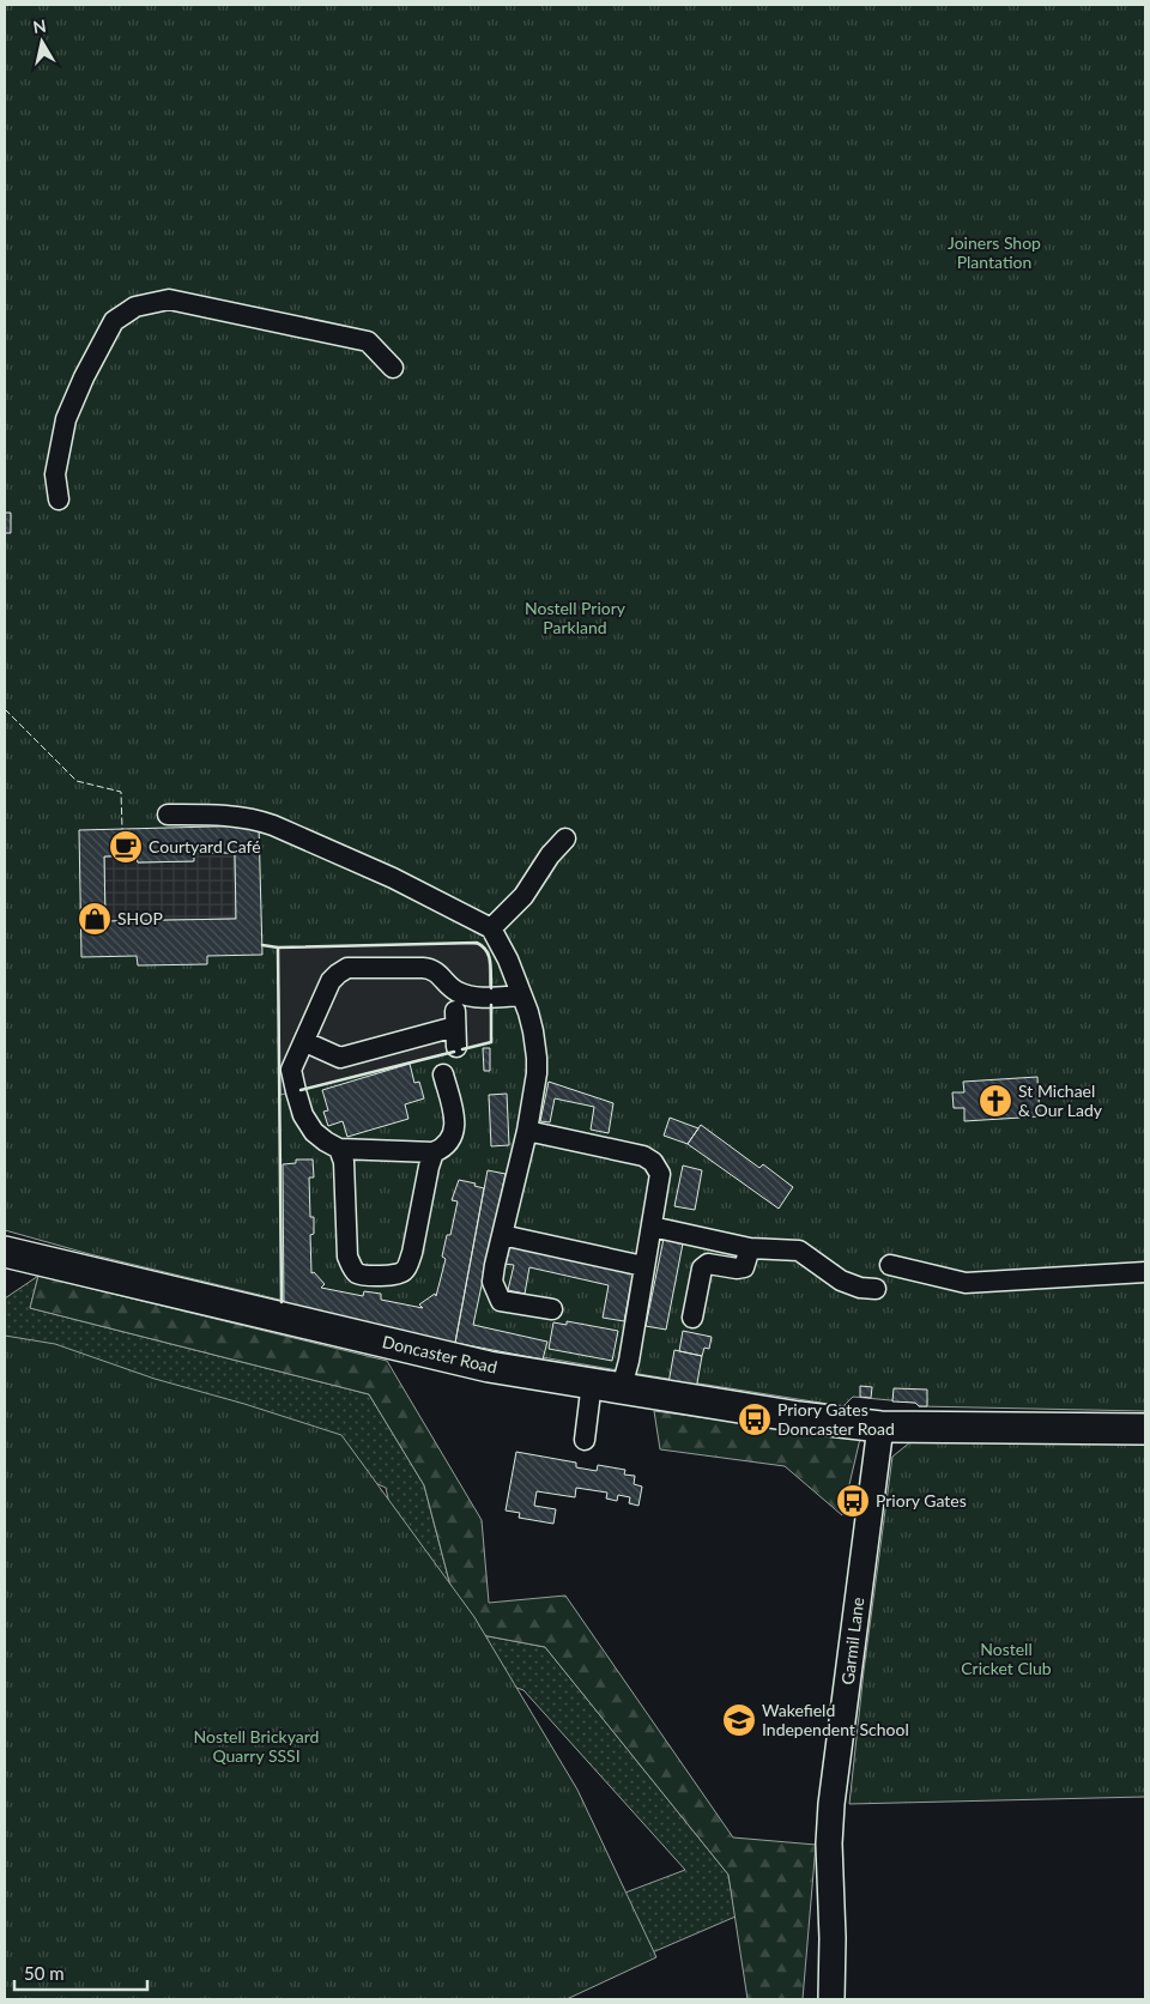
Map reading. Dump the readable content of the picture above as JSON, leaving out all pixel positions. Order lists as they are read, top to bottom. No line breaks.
{"streets":{"highway":["Doncaster Road"],"main road":["Garmil Lane"]},"crossings":[["Doncaster Road","Garmil Lane"]],"parks":["Joiners Shop Plantation","Nostell Priory Parkland","Nostell Cricket Club","Nostell Brickyard Quarry SSSI"],"places":{"cafe":["Courtyard Café"],"shop":["SHOP"],"church":["St Michael & Our Lady"],"bus stop":["Priory Gates Doncaster Road","Priory Gates"],"school or university":["Wakefield Independent School"]},"scale_bar":"50 m","north":"top"}
